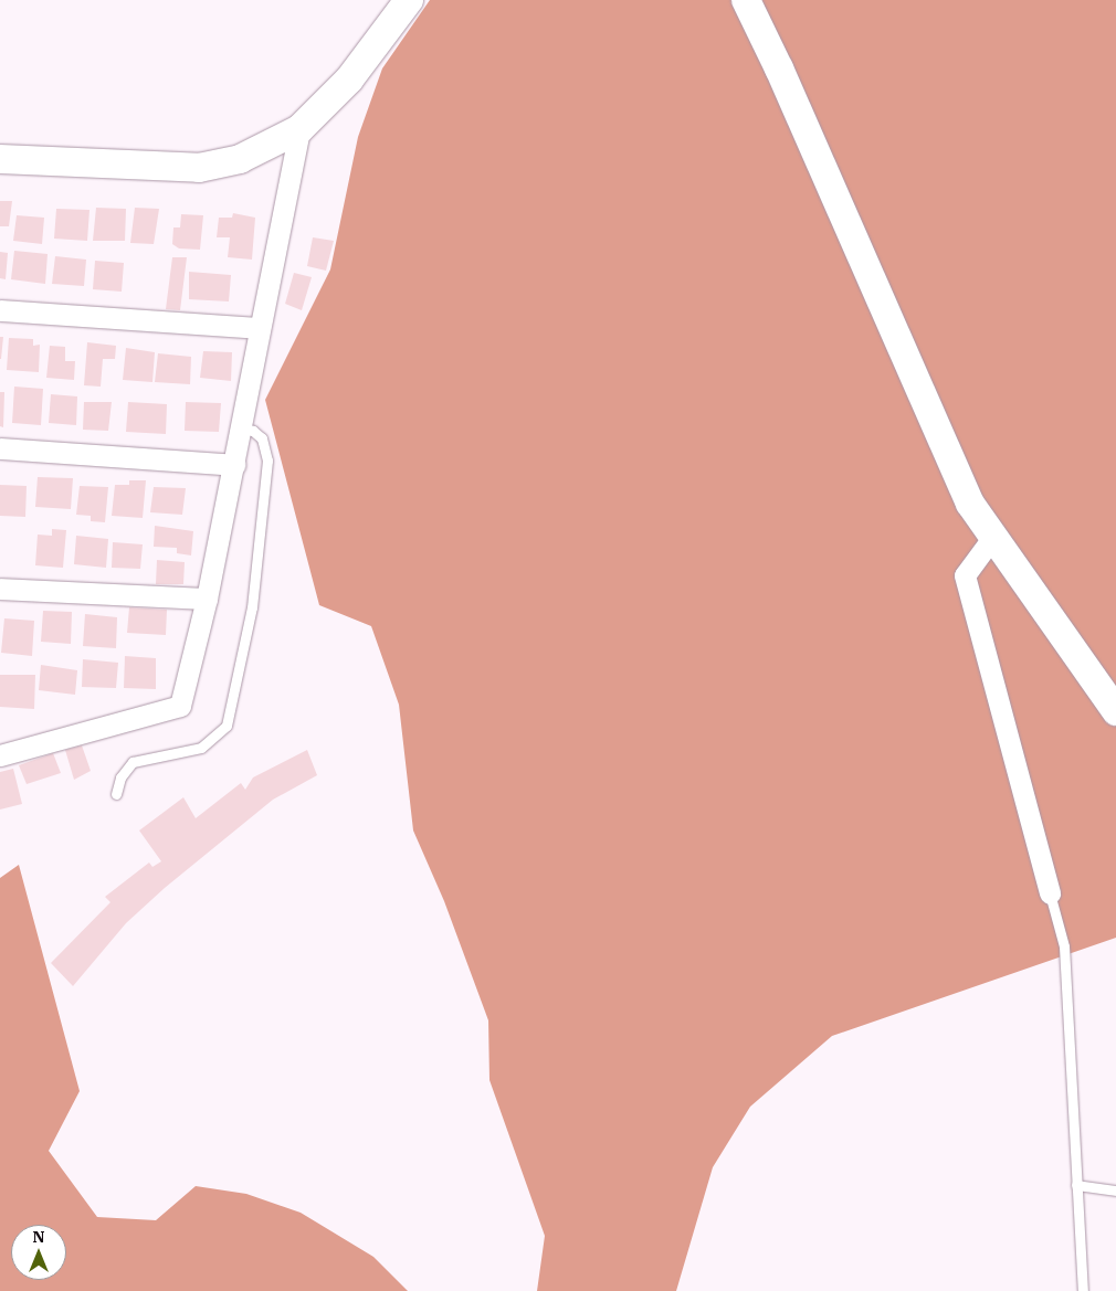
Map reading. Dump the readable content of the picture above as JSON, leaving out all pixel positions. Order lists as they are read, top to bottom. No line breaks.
{"north":"top"}
